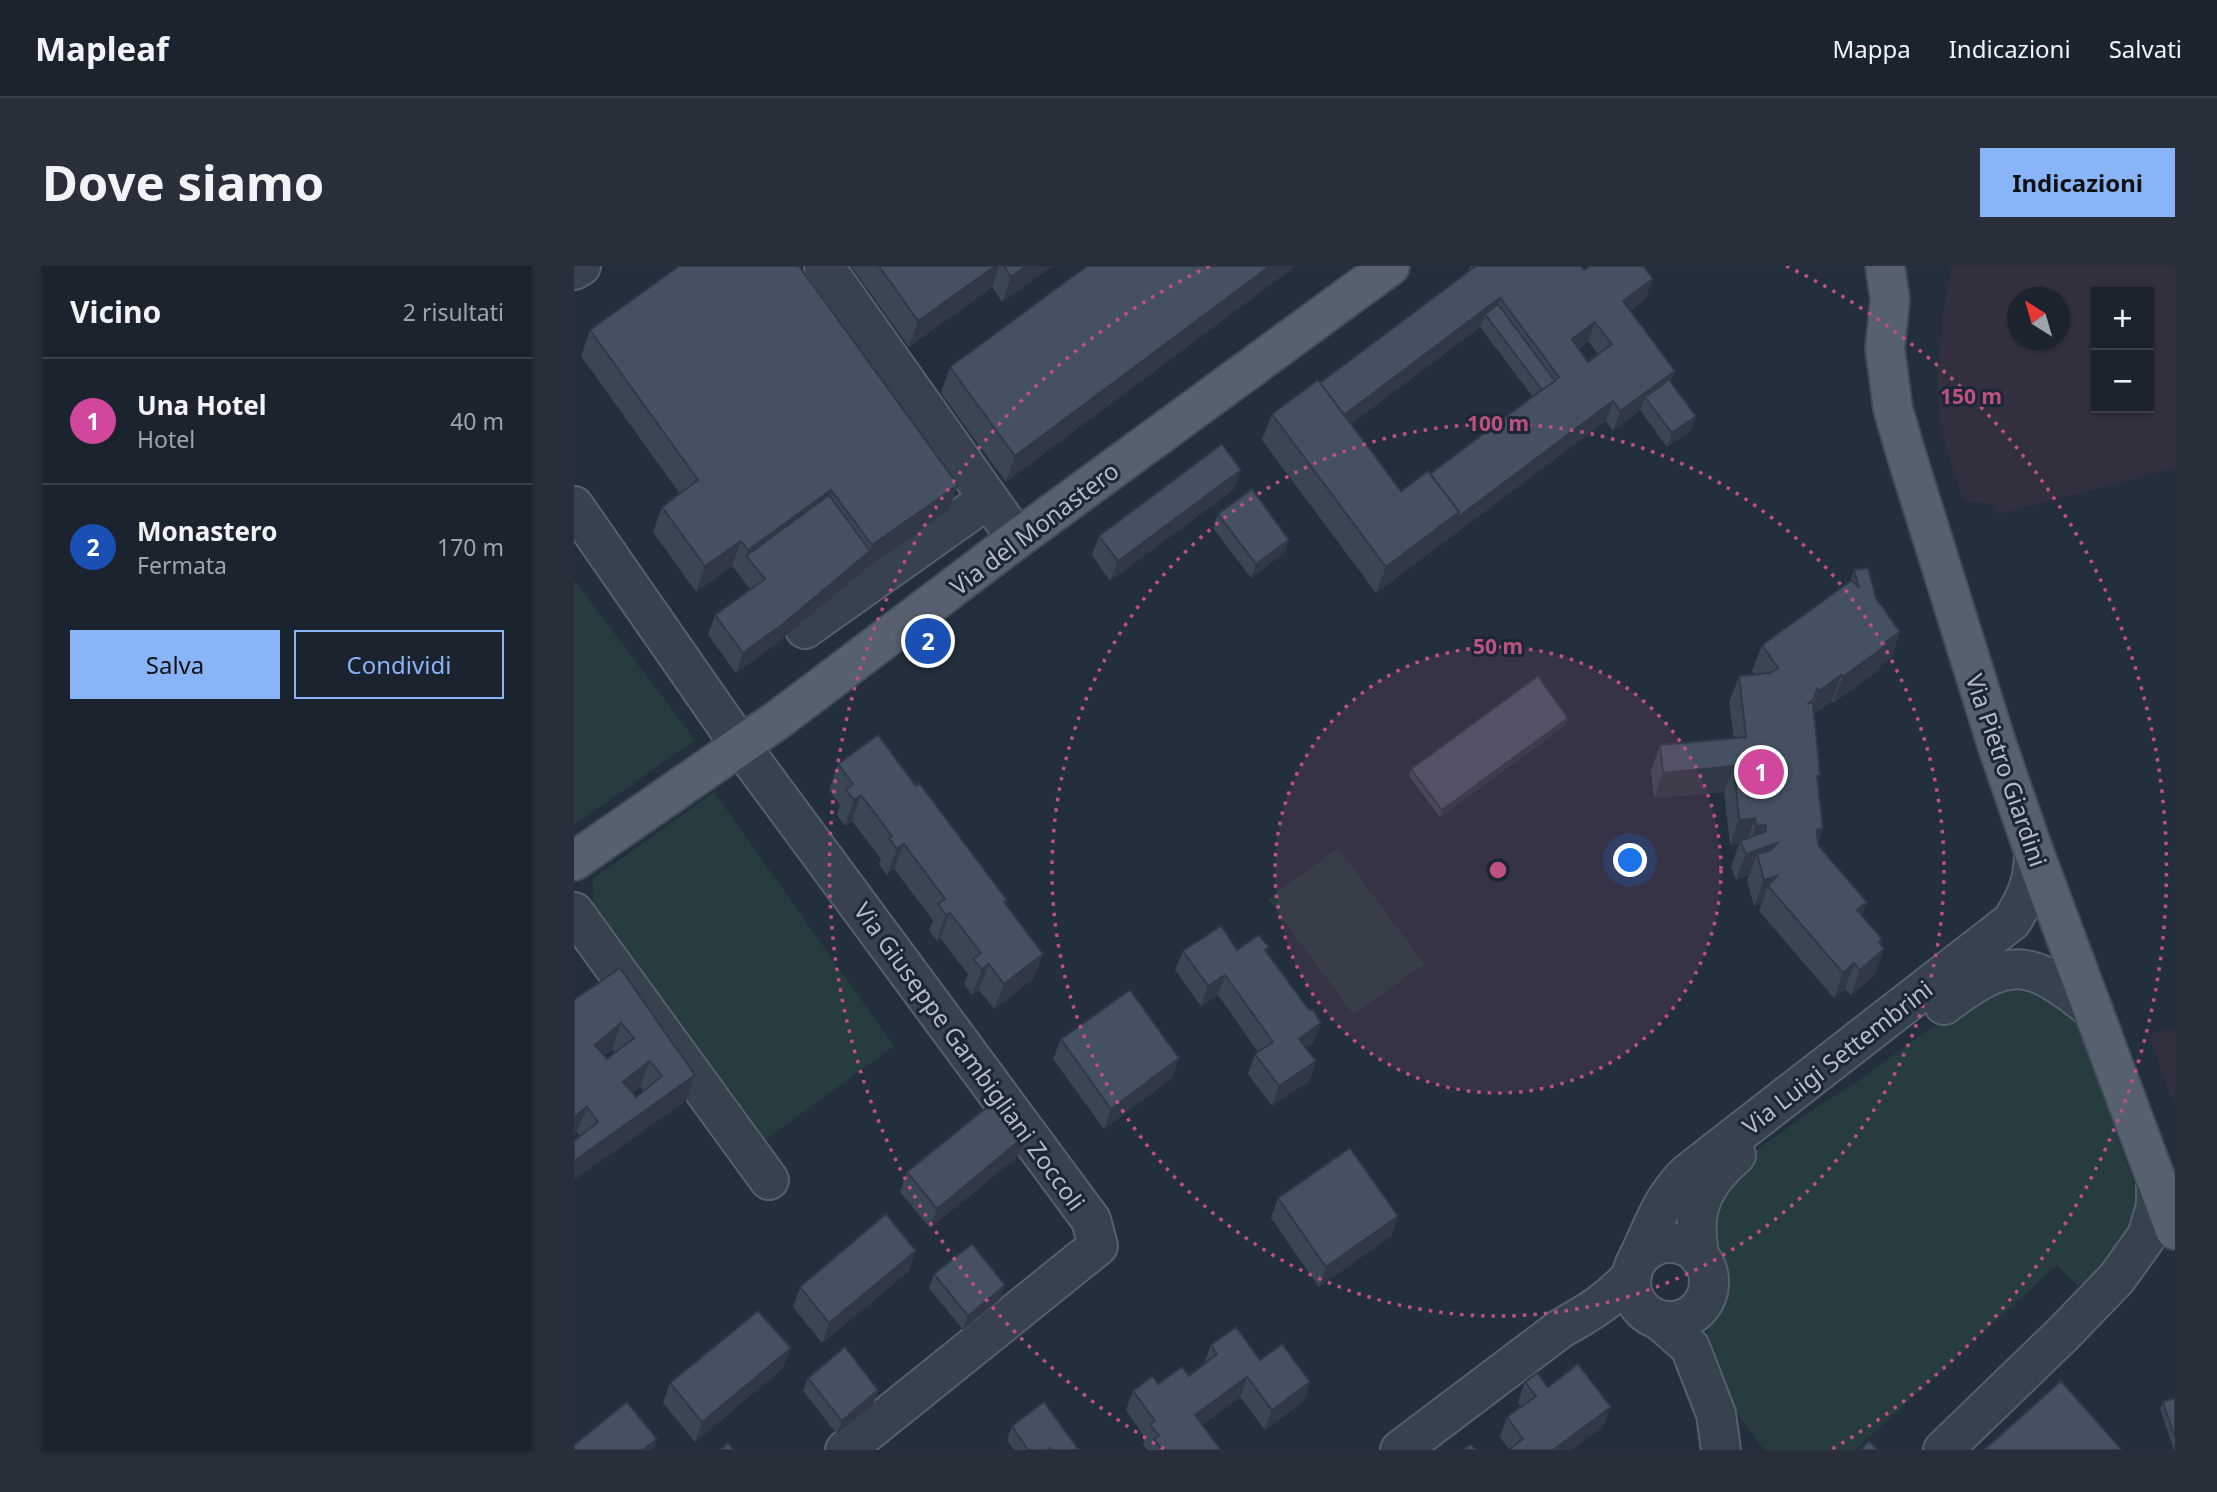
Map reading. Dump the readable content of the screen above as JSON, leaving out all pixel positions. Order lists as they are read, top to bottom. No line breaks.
{"streets":{"main road":["Via del Monastero","Via Pietro Giardini"],"street":["Via Giuseppe Gambigliani Zoccoli","Via Luigi Settembrini"]},"crossings":[["Via del Monastero","Via Giuseppe Gambigliani Zoccoli"],["Via Pietro Giardini","Via Luigi Settembrini"]],"north":"top left","page":{"header":"Mapleaf","nav":["Mappa","Indicazioni","Salvati"],"buttons":["Indicazioni",["Salva","Condividi"]],"title":"Dove siamo","heading":["Vicino","2 risultati"],"map_buttons":["+","−"],"list":[{"mark":"1","name":"Una Hotel","note":"Hotel","value":"40 m"},{"mark":"2","name":"Monastero","note":"Fermata","value":"170 m"}],"pins":["2","1"]},"rings":["150 m","100 m","50 m"]}
